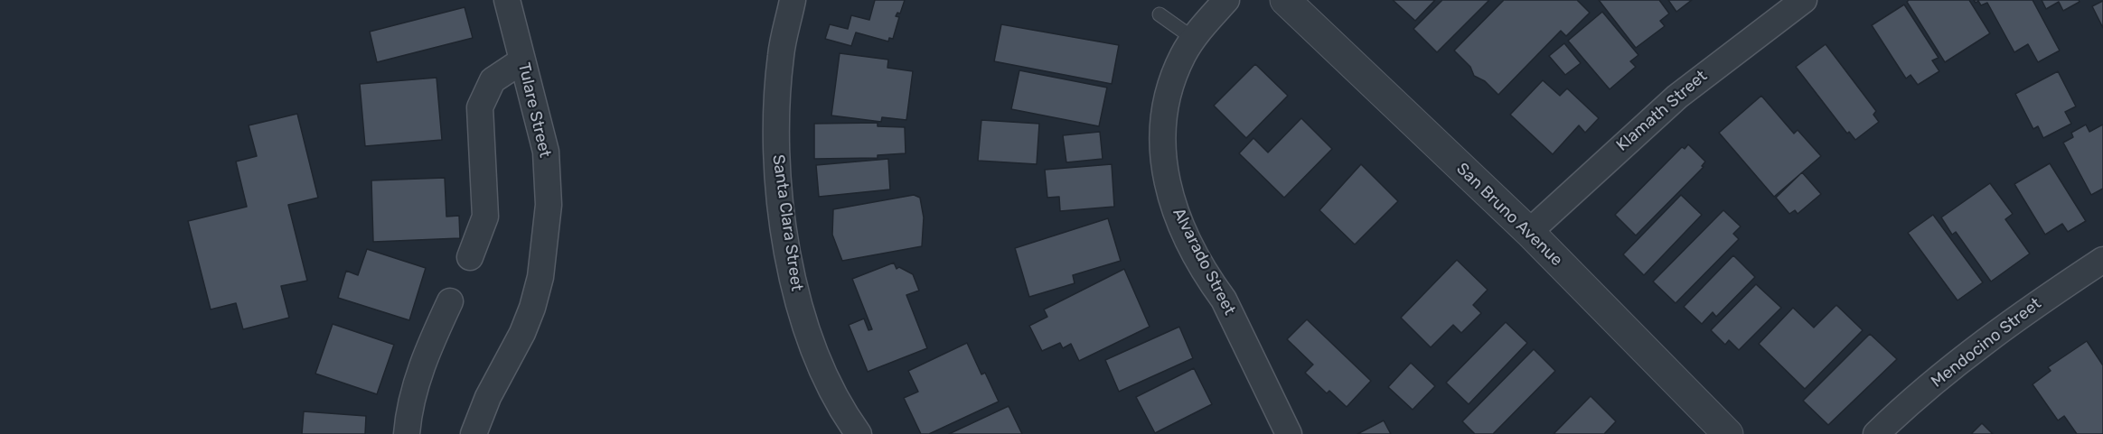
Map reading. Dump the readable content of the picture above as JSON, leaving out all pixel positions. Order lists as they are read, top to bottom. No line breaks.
{"streets":{"street":["Tulare Street","Klamath Street","San Bruno Avenue","Santa Clara Street","Alvarado Street","Mendocino Street"]},"crossings":[["Klamath Street","San Bruno Avenue"]]}
